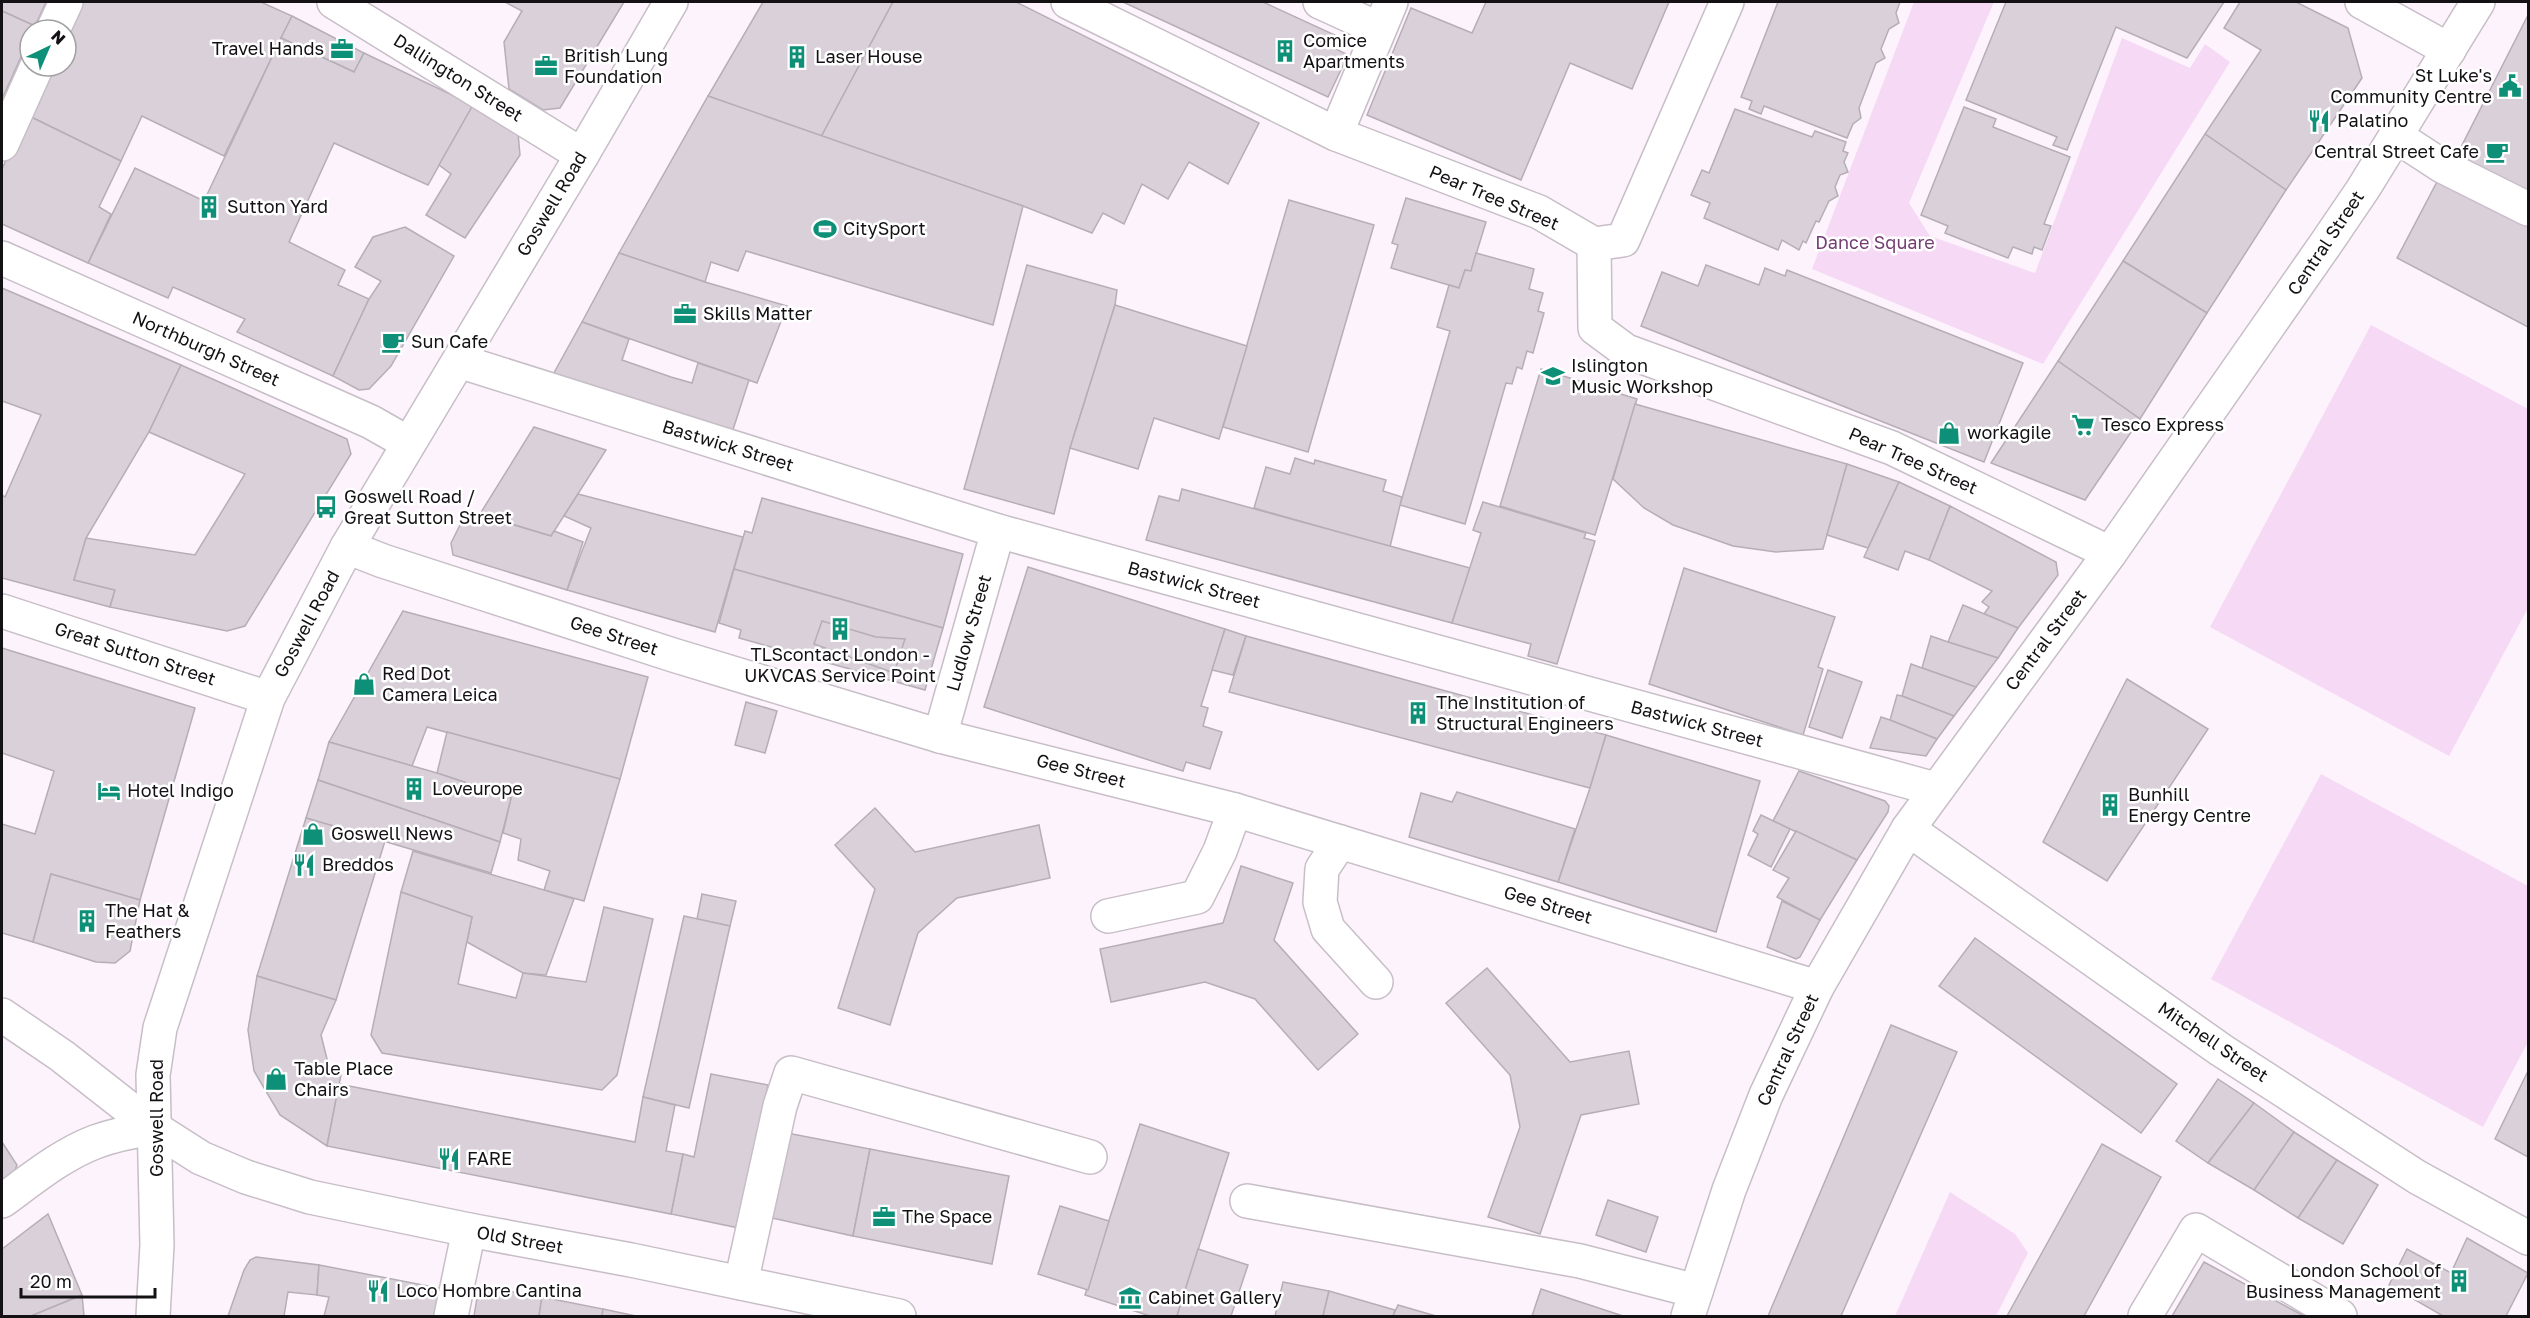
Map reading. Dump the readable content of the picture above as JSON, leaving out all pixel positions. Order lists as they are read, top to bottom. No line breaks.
{"streets":{"street":["Dallington Street","Pear Tree Street","Goswell Road","Central Street","Northburgh Street","Bastwick Street","Ludlow Street","Gee Street","Great Sutton Street","Mitchell Street","Old Street"]},"crossings":[["Dallington Street","Goswell Road"],["Pear Tree Street","Central Street"],["Goswell Road","Northburgh Street"],["Goswell Road","Bastwick Street"],["Goswell Road","Gee Street"],["Goswell Road","Great Sutton Street"],["Goswell Road","Old Street"],["Central Street","Bastwick Street"],["Central Street","Gee Street"],["Central Street","Mitchell Street"],["Bastwick Street","Ludlow Street"],["Ludlow Street","Gee Street"]],"parks":["Dance Square"],"places":{"office":["Travel Hands","British Lung Foundation","Skills Matter","The Space"],"building":["Comice Apartments","Laser House","Sutton Yard","TLScontact London - UKVCAS Service Point","The Institution of Structural Engineers","Loveurope","Bunhill Energy Centre","The Hat & Feathers","London School of Business Management"],"public building":["St Luke's Community Centre"],"restaurant":["Palatino","Breddos","FARE","Loco Hombre Cantina"],"cafe":["Central Street Cafe","Sun Cafe"],"sports":["CitySport"],"school or university":["Islington Music Workshop"],"supermarket":["Tesco Express"],"shop":["workagile","Red Dot Camera Leica","Goswell News","Table Place Chairs"],"bus stop":["Goswell Road / Great Sutton Street"],"hotel":["Hotel Indigo"],"museum":["Cabinet Gallery"]},"scale_bar":"20 m","north":"top right"}
